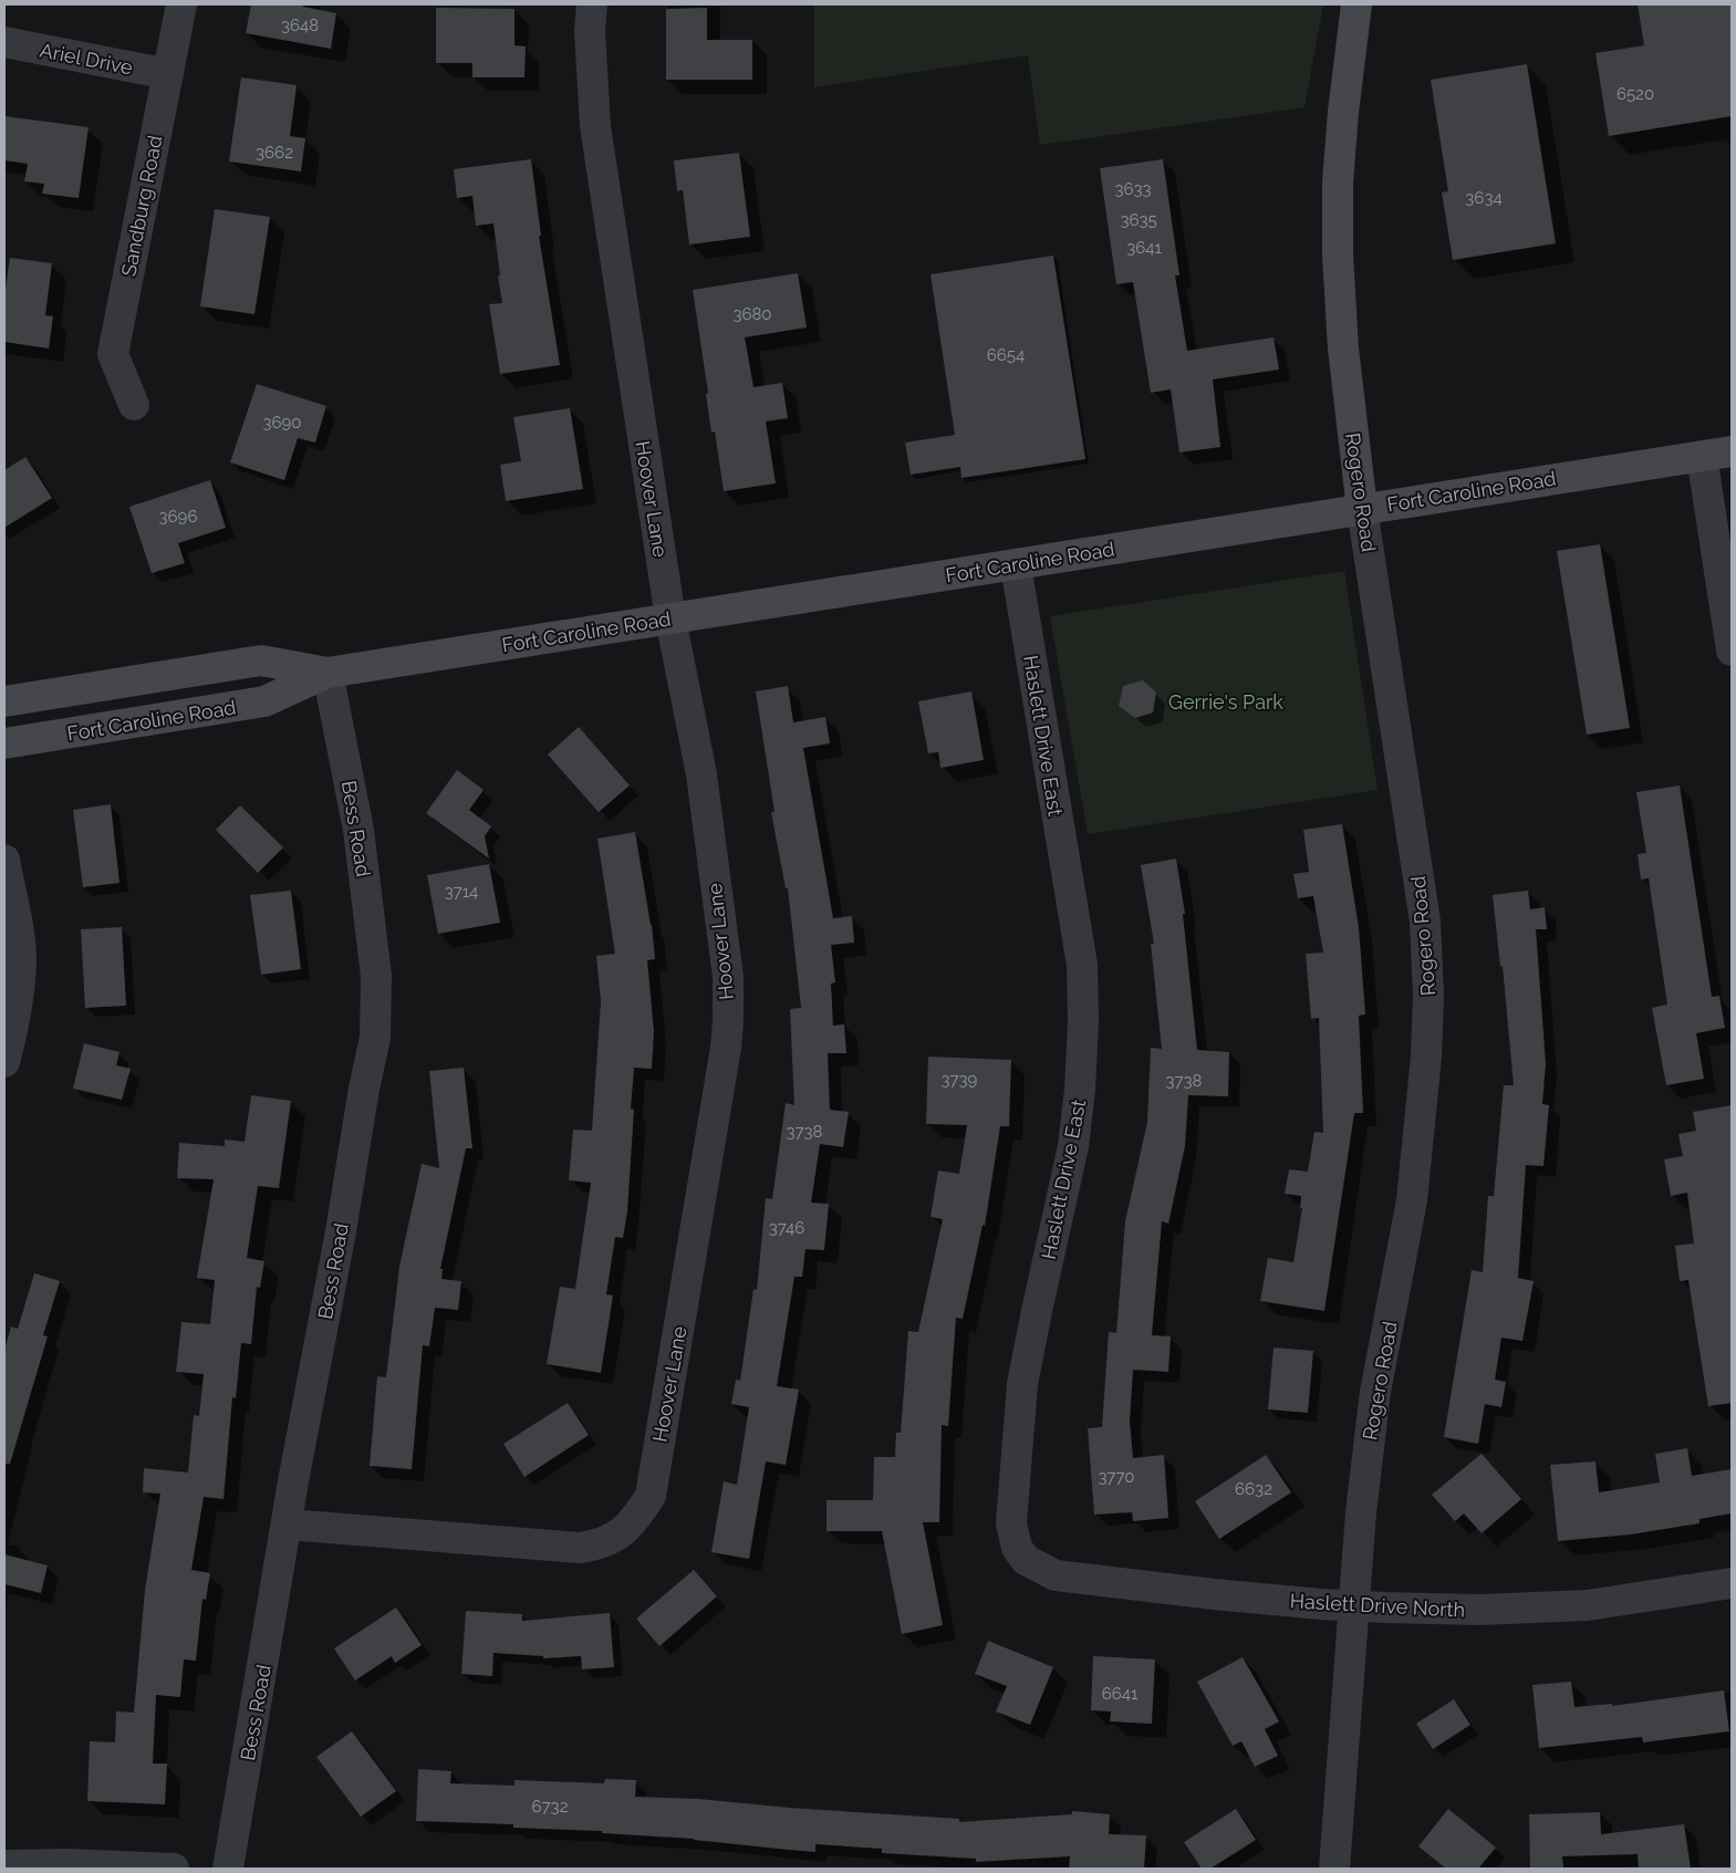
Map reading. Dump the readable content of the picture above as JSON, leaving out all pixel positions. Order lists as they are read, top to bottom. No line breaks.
{"streets":{"street":["Ariel Drive","Sandburg Road","Fort Caroline Road","Rogero Road","Hoover Lane","Haslett Drive East","Bess Road","Haslett Drive North"]},"crossings":[["Ariel Drive","Sandburg Road"],["Fort Caroline Road","Rogero Road"],["Fort Caroline Road","Hoover Lane"],["Fort Caroline Road","Haslett Drive East"],["Fort Caroline Road","Bess Road"],["Rogero Road","Haslett Drive North"],["Hoover Lane","Bess Road"],["Haslett Drive East","Haslett Drive North"]],"parks":["Gerrie's Park"],"house_numbers":["3648","6520","3662","3633","3634","3635","3641","3680","6654","3690","3696","3714","3739","3738","3738","3746","3770","6632","6641","6732"]}
